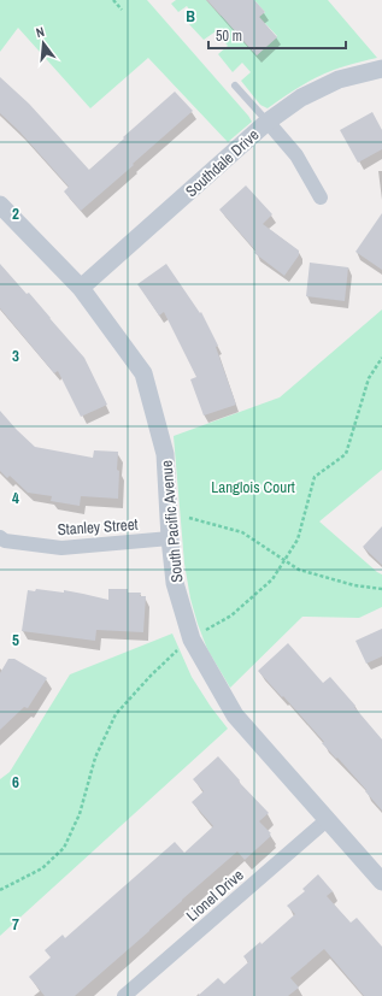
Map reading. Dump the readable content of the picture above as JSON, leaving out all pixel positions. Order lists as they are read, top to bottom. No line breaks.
{"streets":{"street":["Southdale Drive","South Pacific Avenue","Stanley Street","Lionel Drive"]},"crossings":[["Southdale Drive","South Pacific Avenue"],["South Pacific Avenue","Stanley Street"],["South Pacific Avenue","Lionel Drive"]],"parks":["Langlois Court"],"scale_bar":"50 m","north":"top","grid":{"columns":["B"],"rows":["2","3","4","5","6","7"]}}
